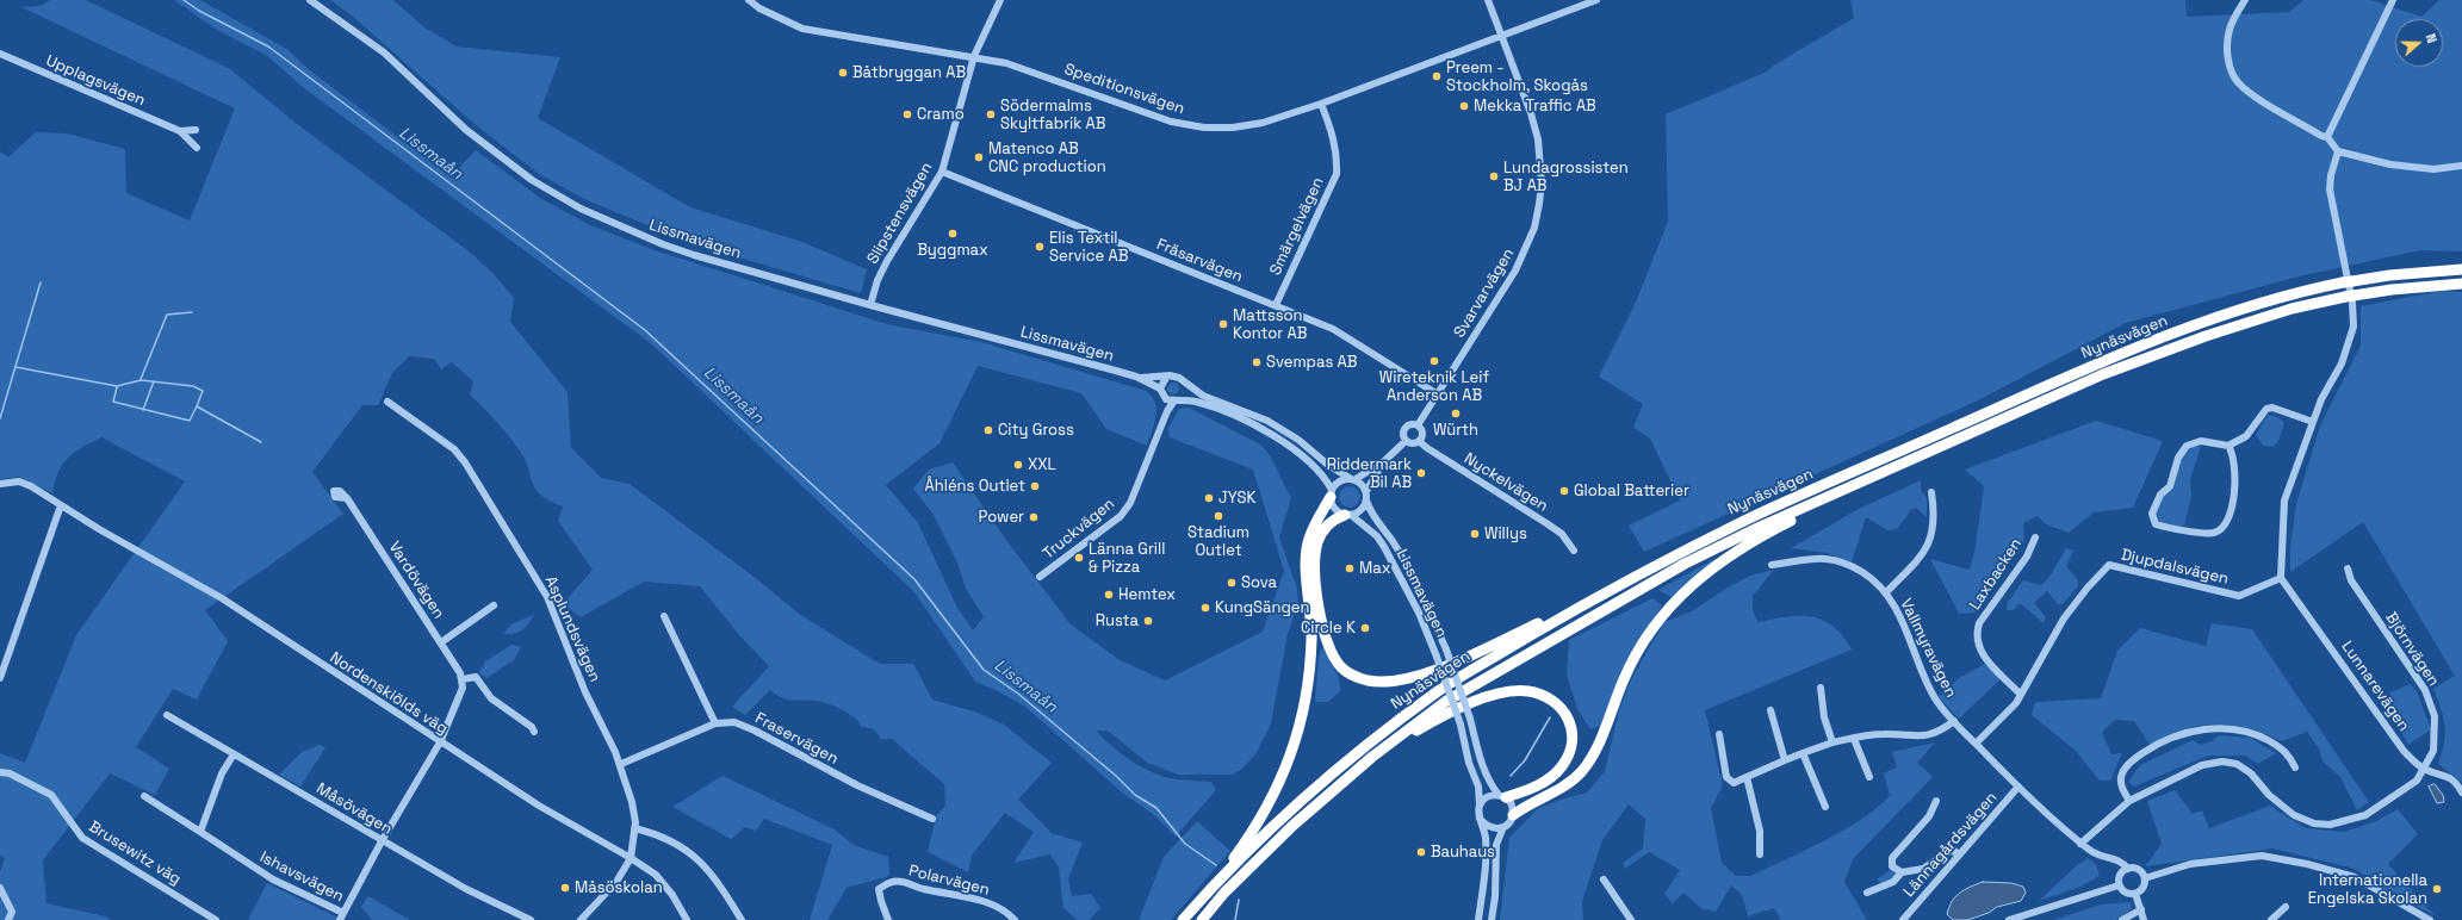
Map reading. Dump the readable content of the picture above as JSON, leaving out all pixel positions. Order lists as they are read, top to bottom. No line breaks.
{"streets":{"highway":["Nynäsvägen"],"street":["Upplagsvägen","Speditionsvägen","Slipstensvägen","Smärgelvägen","Lissmavägen","Fräsarvägen","Svarvarvägen","Nyckelvägen","Truckvägen","Djupdalsvägen","Laxbacken","Vardövägen","Asplundsvägen","Vallmyravägen","Björnvägen","Lunnarevägen","Nordenskiölds väg","Fraservägen","Måsövägen","Lännagårdsvägen","Brusewitz väg","Ishavsvägen","Polarvägen"]},"crossings":[["Speditionsvägen","Slipstensvägen"],["Speditionsvägen","Smärgelvägen"],["Speditionsvägen","Svarvarvägen"],["Slipstensvägen","Lissmavägen"],["Slipstensvägen","Fräsarvägen"],["Smärgelvägen","Fräsarvägen"],["Lissmavägen","Truckvägen"],["Fräsarvägen","Svarvarvägen"],["Svarvarvägen","Nyckelvägen"],["Djupdalsvägen","Laxbacken"],["Djupdalsvägen","Vallmyravägen"],["Djupdalsvägen","Lunnarevägen"],["Asplundsvägen","Nordenskiölds väg"],["Asplundsvägen","Fraservägen"],["Vallmyravägen","Björnvägen"],["Vallmyravägen","Lännagårdsvägen"],["Björnvägen","Lunnarevägen"]],"water":["Lissmaån"],"places":["Båtbryggan AB","Preem - Stockholm, Skogås","Mekka Traffic AB","Cramo","Södermalms Skyltfabrik AB","Matenco AB CNC production","Lundagrossisten BJ AB","Byggmax","Elis Textil Service AB","Mattsson Kontor AB","Wireteknik Leif Anderson AB","Svempas AB","Würth","City Gross","XXL","Riddermark Bil AB","Åhléns Outlet","Global Batterier","JYSK","Stadium Outlet","Power","Willys","Länna Grill & Pizza","Max","Sova","Hemtex","KungSängen","Rusta","Circle K","Bauhaus","Måsöskolan","Internationella Engelska Skolan"],"north":"right"}
